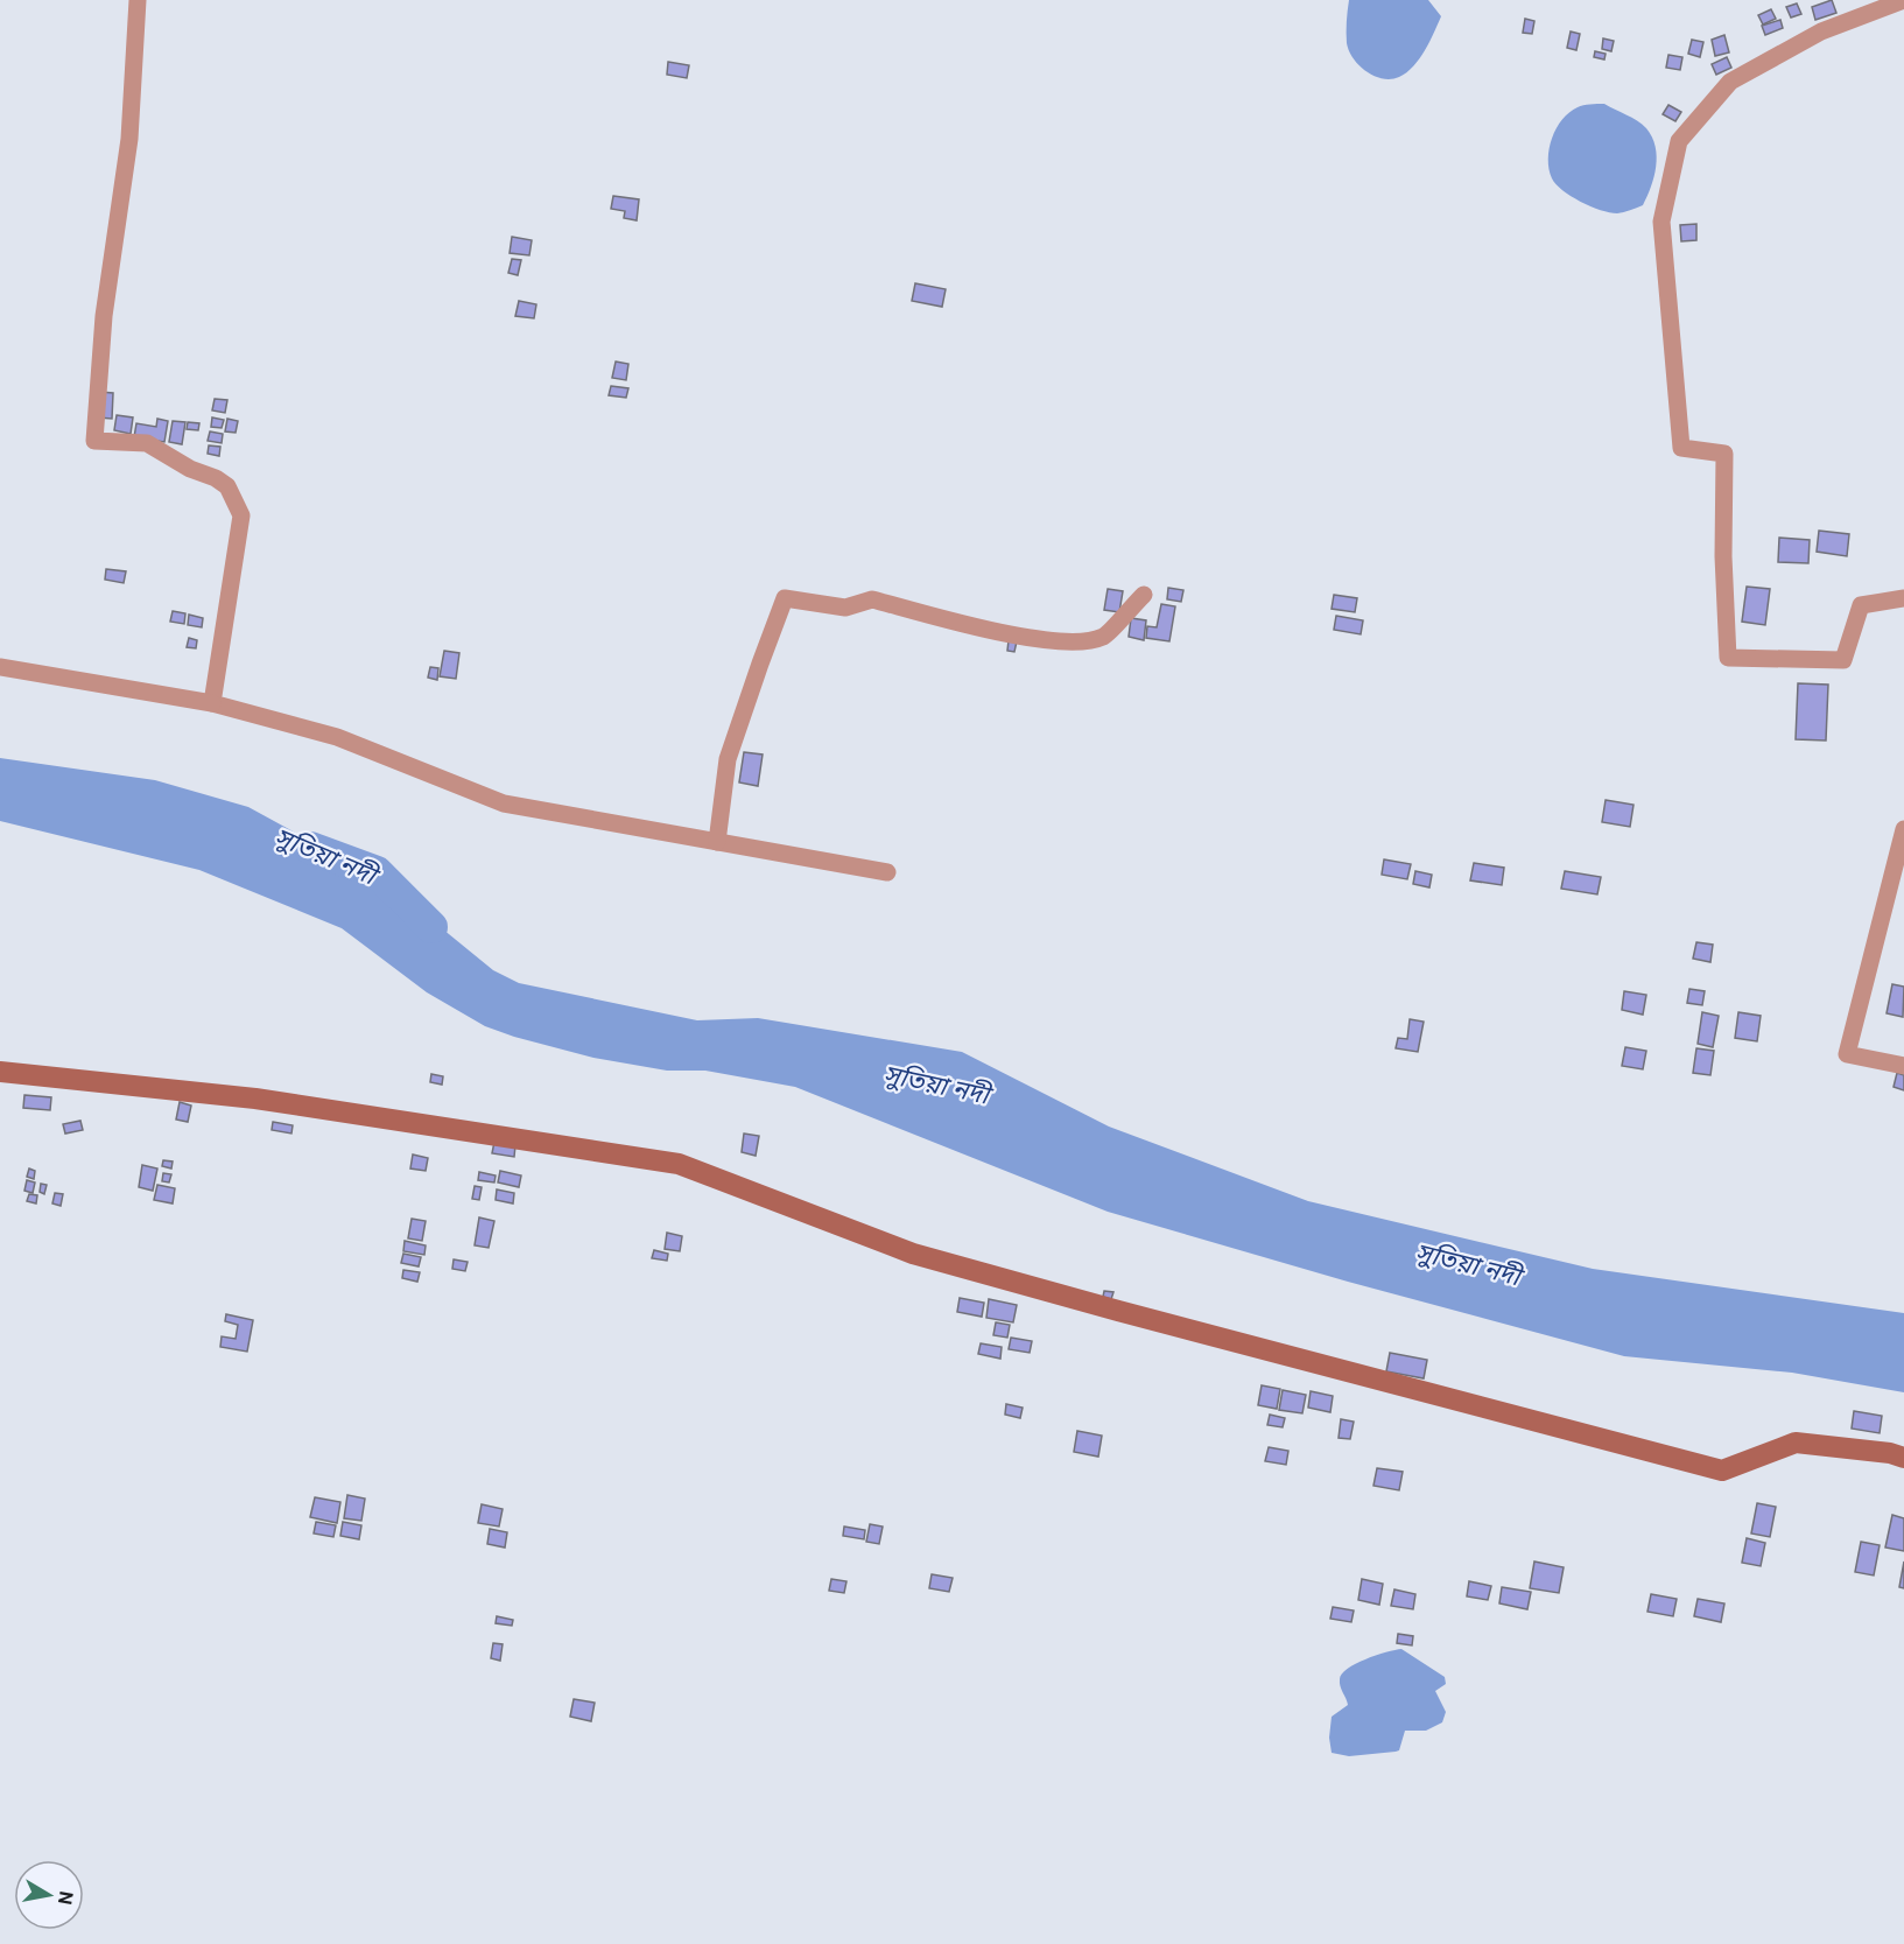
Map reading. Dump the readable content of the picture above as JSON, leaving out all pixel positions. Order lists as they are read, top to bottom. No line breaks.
{"water":["সুতিয়া নদী"],"north":"right"}
